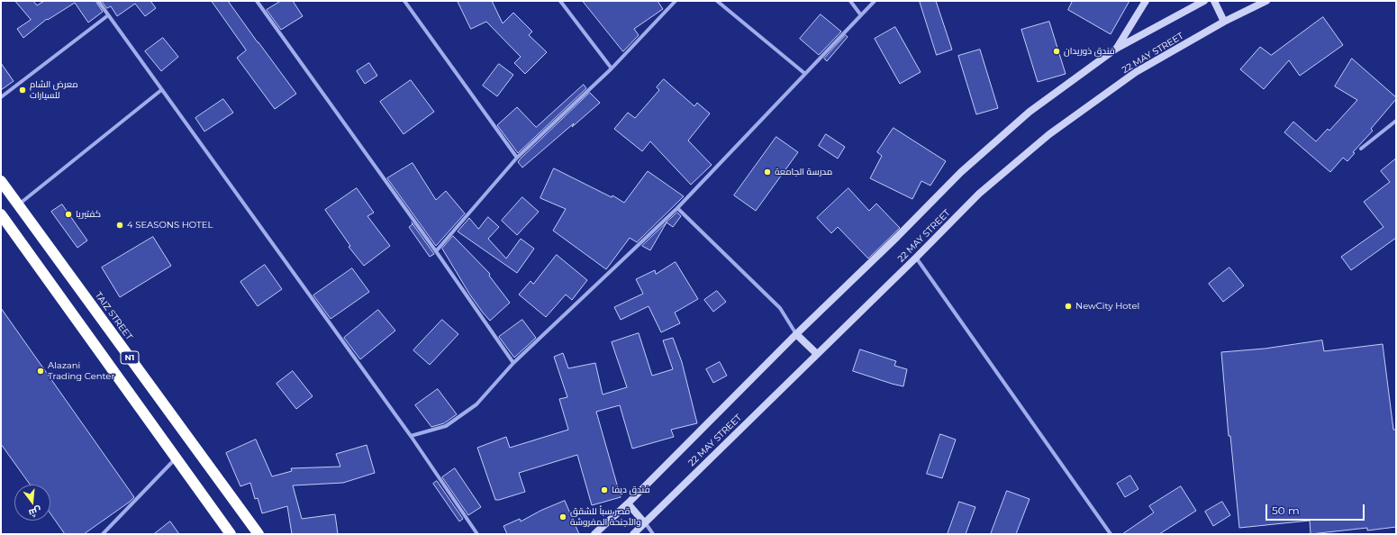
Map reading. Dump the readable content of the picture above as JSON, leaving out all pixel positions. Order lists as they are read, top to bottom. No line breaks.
{"streets":{"highway":["TAIZ STREET","N1"],"main road":["22 MAY STREET"]},"places":["فندق ذوريدان","معرض الشام للسيارات","مدرسة الجامعة","كفتيريا","4 SEASONS HOTEL","NewCity Hotel","Alazani Trading Center","فندق ديفا","قصر سبأ للشقق والأجنحة المفروشة"],"scale_bar":"50 m","north":"bottom"}
